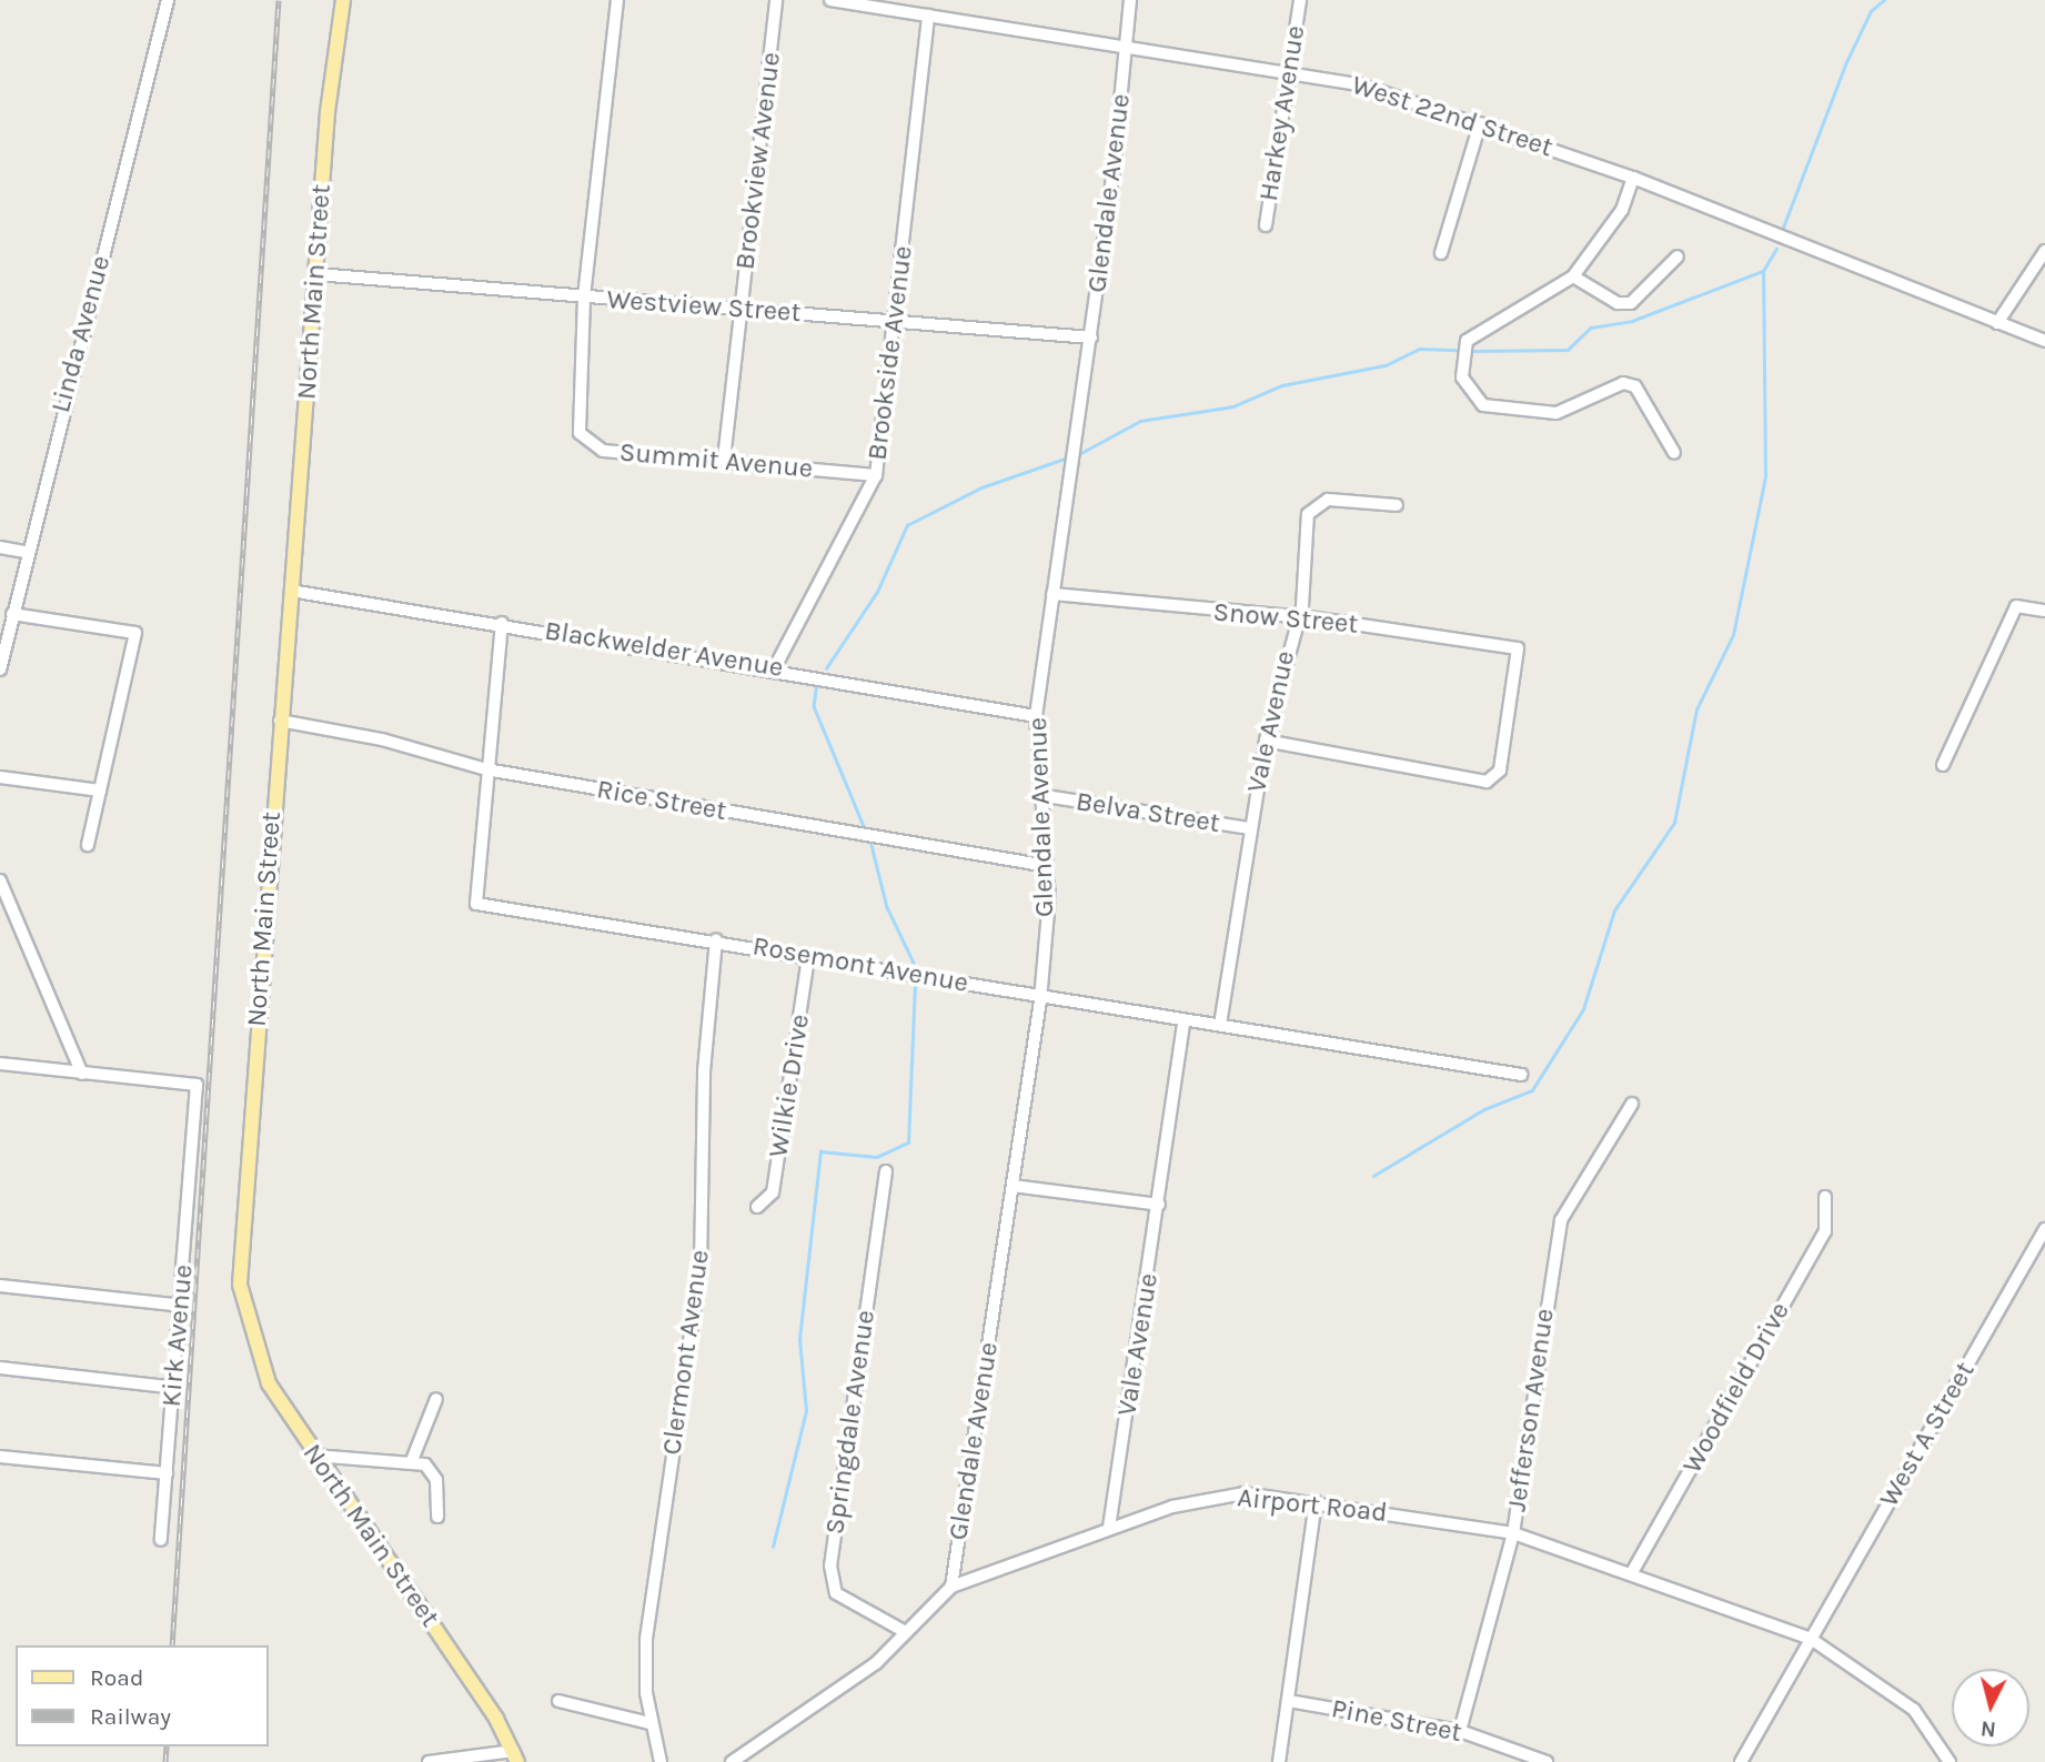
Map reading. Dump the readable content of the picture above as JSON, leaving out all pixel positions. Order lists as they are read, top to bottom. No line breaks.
{"streets":{"main road":["North Main Street"],"street":["Harkey Avenue","West 22nd Street","Brookview Avenue","Glendale Avenue","Westview Street","Linda Avenue","Brookside Avenue","Summit Avenue","Snow Street","Blackwelder Avenue","Vale Avenue","Rice Street","Belva Street","Rosemont Avenue","Wilkie Drive","Kirk Avenue","Clermont Avenue","Woodfield Drive","Jefferson Avenue","Springdale Avenue","West A Street","Airport Road","Pine Street"]},"crossings":[["Harkey Avenue","West 22nd Street"],["West 22nd Street","Glendale Avenue"],["West 22nd Street","Brookside Avenue"],["Brookview Avenue","Westview Street"],["Brookview Avenue","Summit Avenue"],["Glendale Avenue","Westview Street"],["Glendale Avenue","Snow Street"],["Glendale Avenue","Blackwelder Avenue"],["Glendale Avenue","Rice Street"],["Glendale Avenue","Belva Street"],["Glendale Avenue","Rosemont Avenue"],["Glendale Avenue","Airport Road"],["North Main Street","Westview Street"],["North Main Street","Blackwelder Avenue"],["North Main Street","Rice Street"],["Westview Street","Brookside Avenue"],["Westview Street","Summit Avenue"],["Brookside Avenue","Summit Avenue"],["Brookside Avenue","Blackwelder Avenue"],["Snow Street","Vale Avenue"],["Blackwelder Avenue","Rosemont Avenue"],["Vale Avenue","Belva Street"],["Vale Avenue","Rosemont Avenue"],["Vale Avenue","Airport Road"],["Rice Street","Rosemont Avenue"],["Rosemont Avenue","Wilkie Drive"],["Rosemont Avenue","Clermont Avenue"],["Woodfield Drive","Airport Road"],["Jefferson Avenue","Airport Road"],["Jefferson Avenue","Pine Street"],["Springdale Avenue","Airport Road"],["West A Street","Airport Road"]],"legend":["Road","Railway"],"north":"bottom"}
